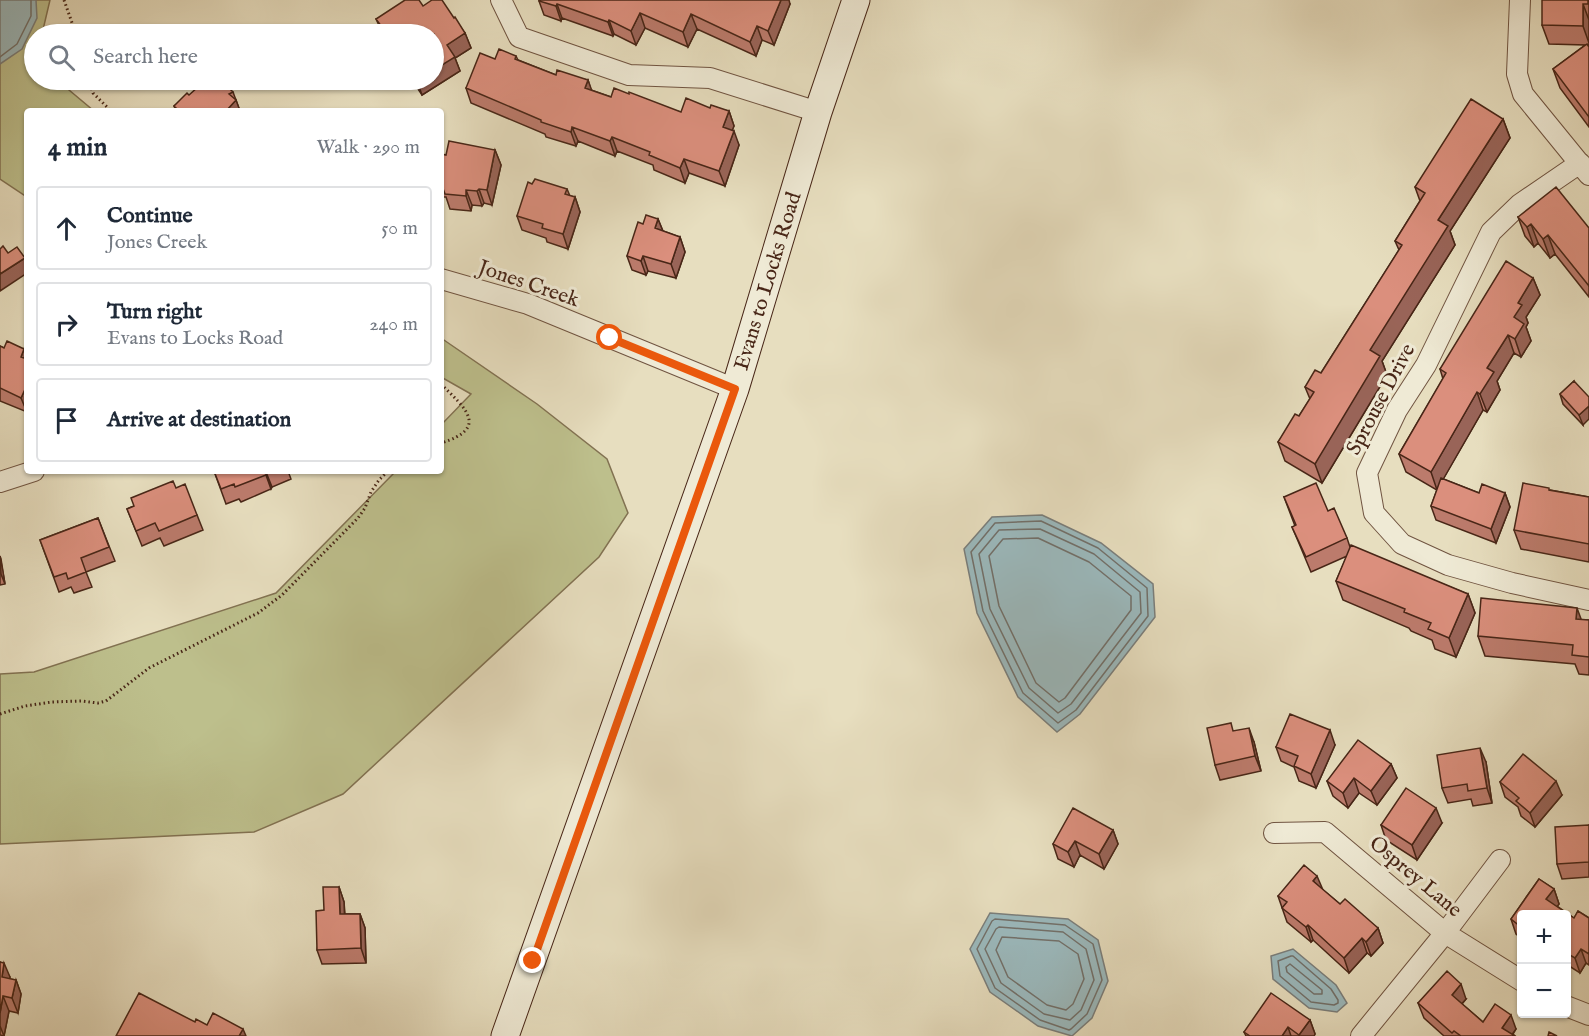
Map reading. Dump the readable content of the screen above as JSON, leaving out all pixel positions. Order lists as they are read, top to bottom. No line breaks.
{"streets":{"street":["Evans to Locks Road","Jones Creek","Sprouse Drive","Osprey Lane"]},"crossings":[["Evans to Locks Road","Jones Creek"]],"page":{"search":"Search here","heading":["4 min","Walk · 290 m"],"list":[["Continue","Jones Creek","50 m"],["Turn right","Evans to Locks Road","240 m"],"Arrive at destination"],"map_buttons":["+","−"]}}
